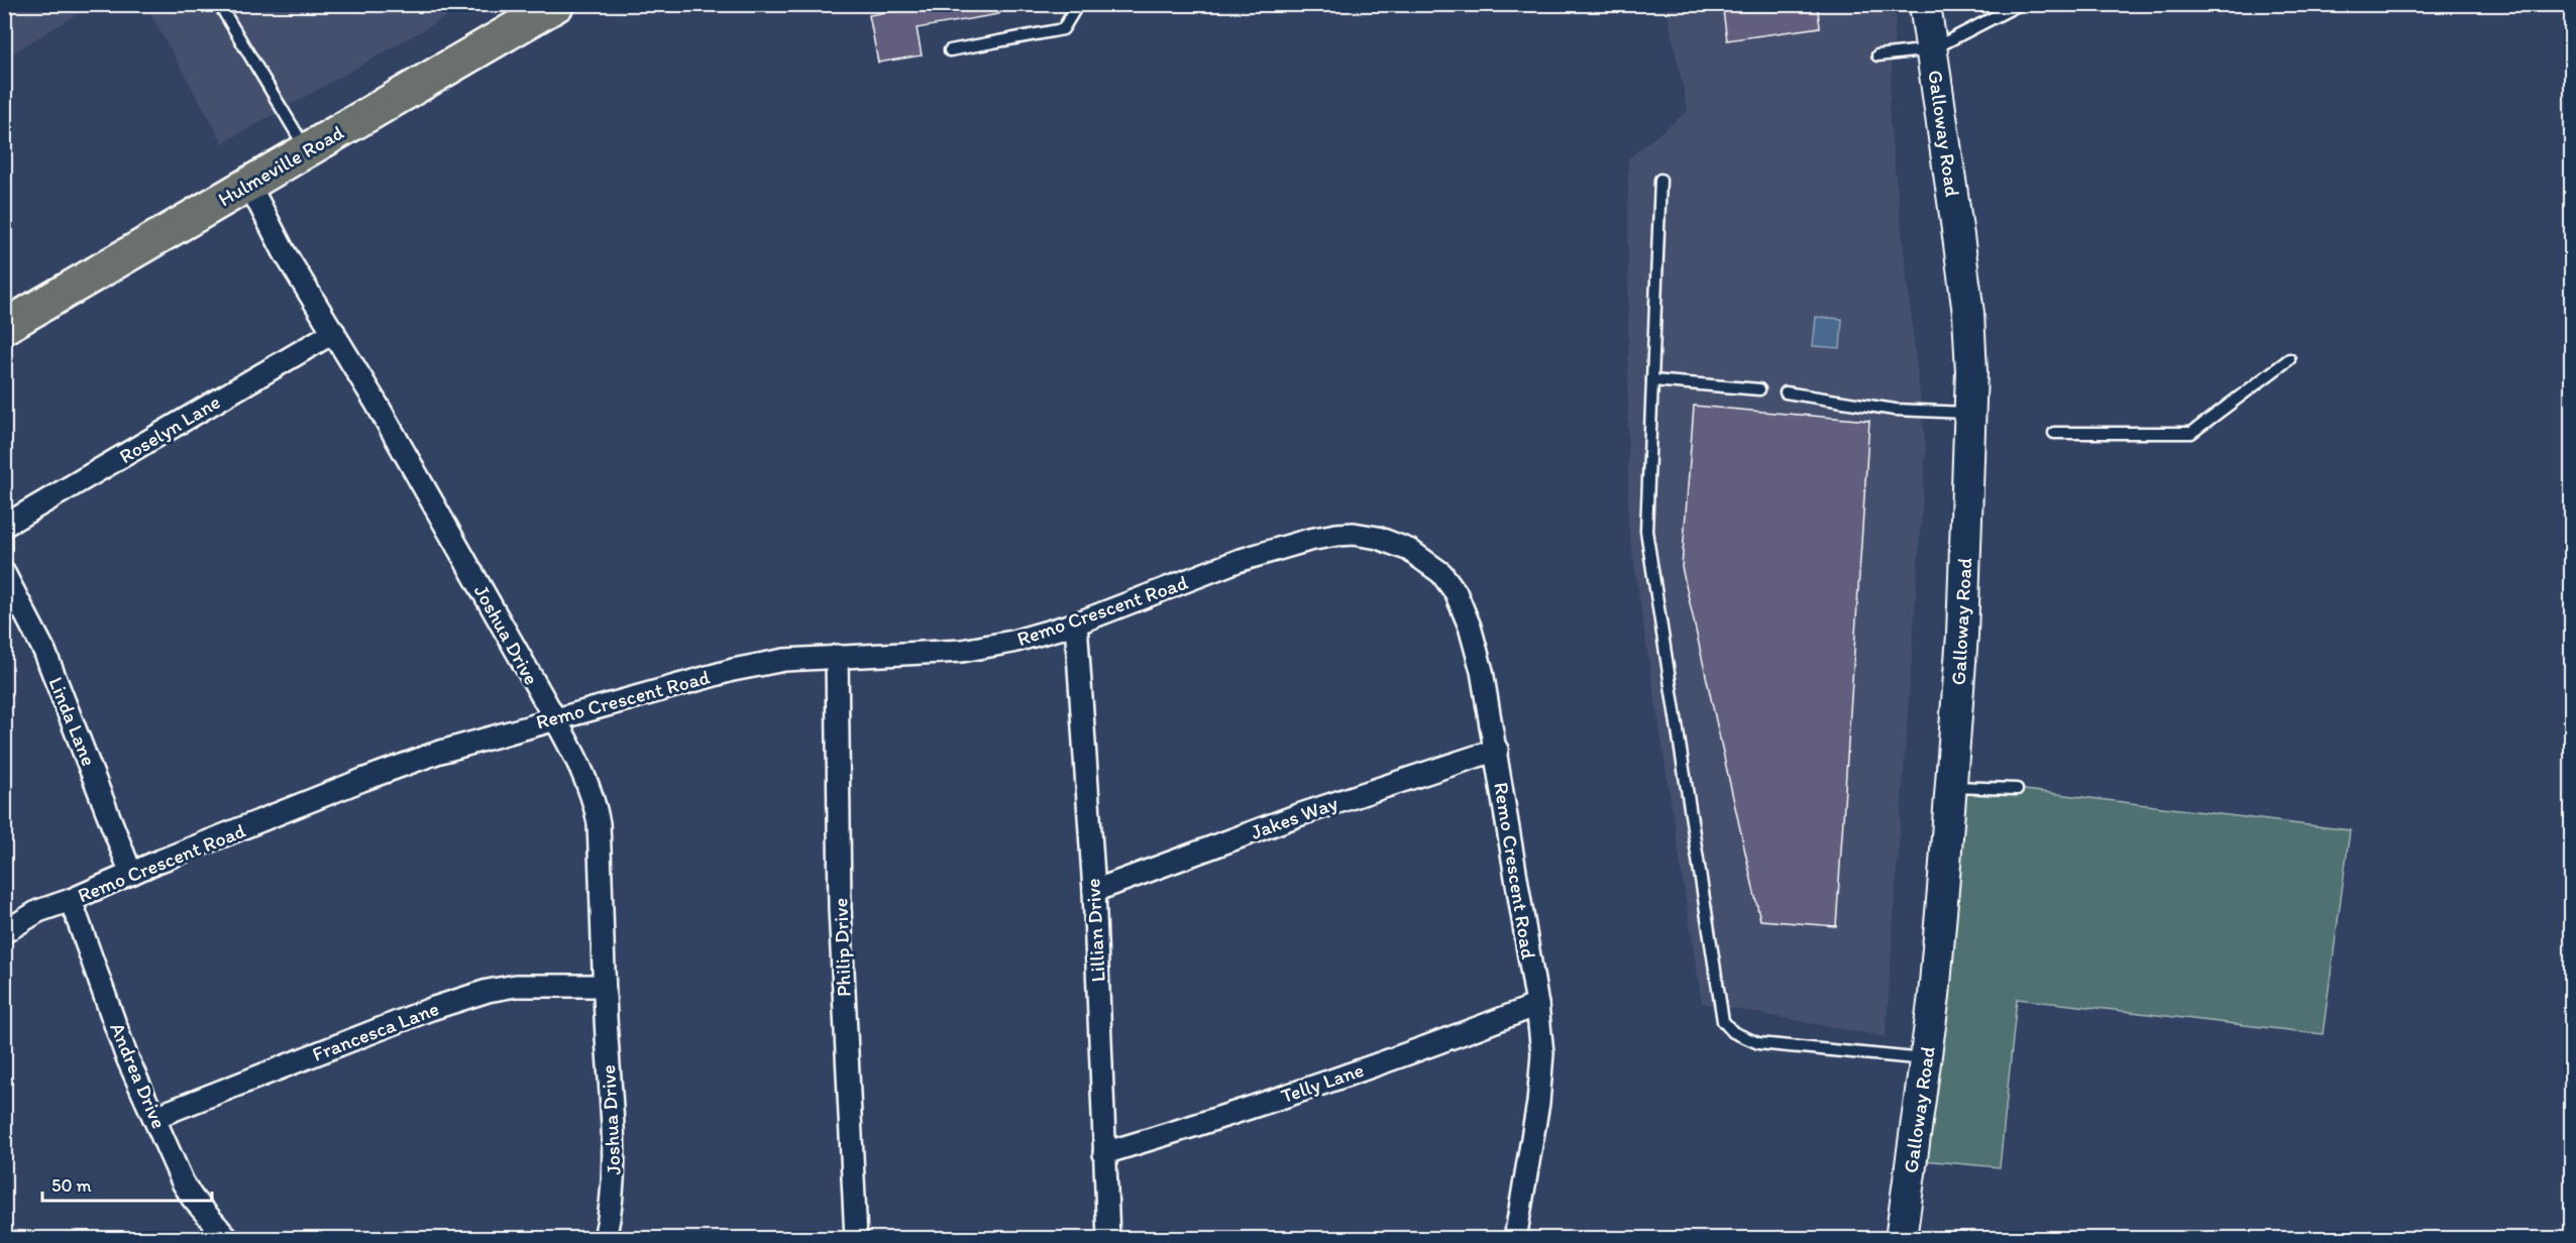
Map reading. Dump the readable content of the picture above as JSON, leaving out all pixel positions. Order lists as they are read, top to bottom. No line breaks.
{"streets":{"main road":["Galloway Road","Hulmeville Road"],"street":["Roselyn Lane","Remo Crescent Road","Joshua Drive","Linda Lane","Jakes Way","Lillian Drive","Philip Drive","Francesca Lane","Andrea Drive","Telly Lane"]},"crossings":[["Hulmeville Road","Joshua Drive"],["Roselyn Lane","Joshua Drive"],["Remo Crescent Road","Joshua Drive"],["Remo Crescent Road","Linda Lane"],["Remo Crescent Road","Jakes Way"],["Remo Crescent Road","Lillian Drive"],["Remo Crescent Road","Philip Drive"],["Remo Crescent Road","Andrea Drive"],["Remo Crescent Road","Telly Lane"],["Joshua Drive","Francesca Lane"],["Jakes Way","Lillian Drive"],["Lillian Drive","Telly Lane"],["Francesca Lane","Andrea Drive"]],"scale_bar":"50 m"}
